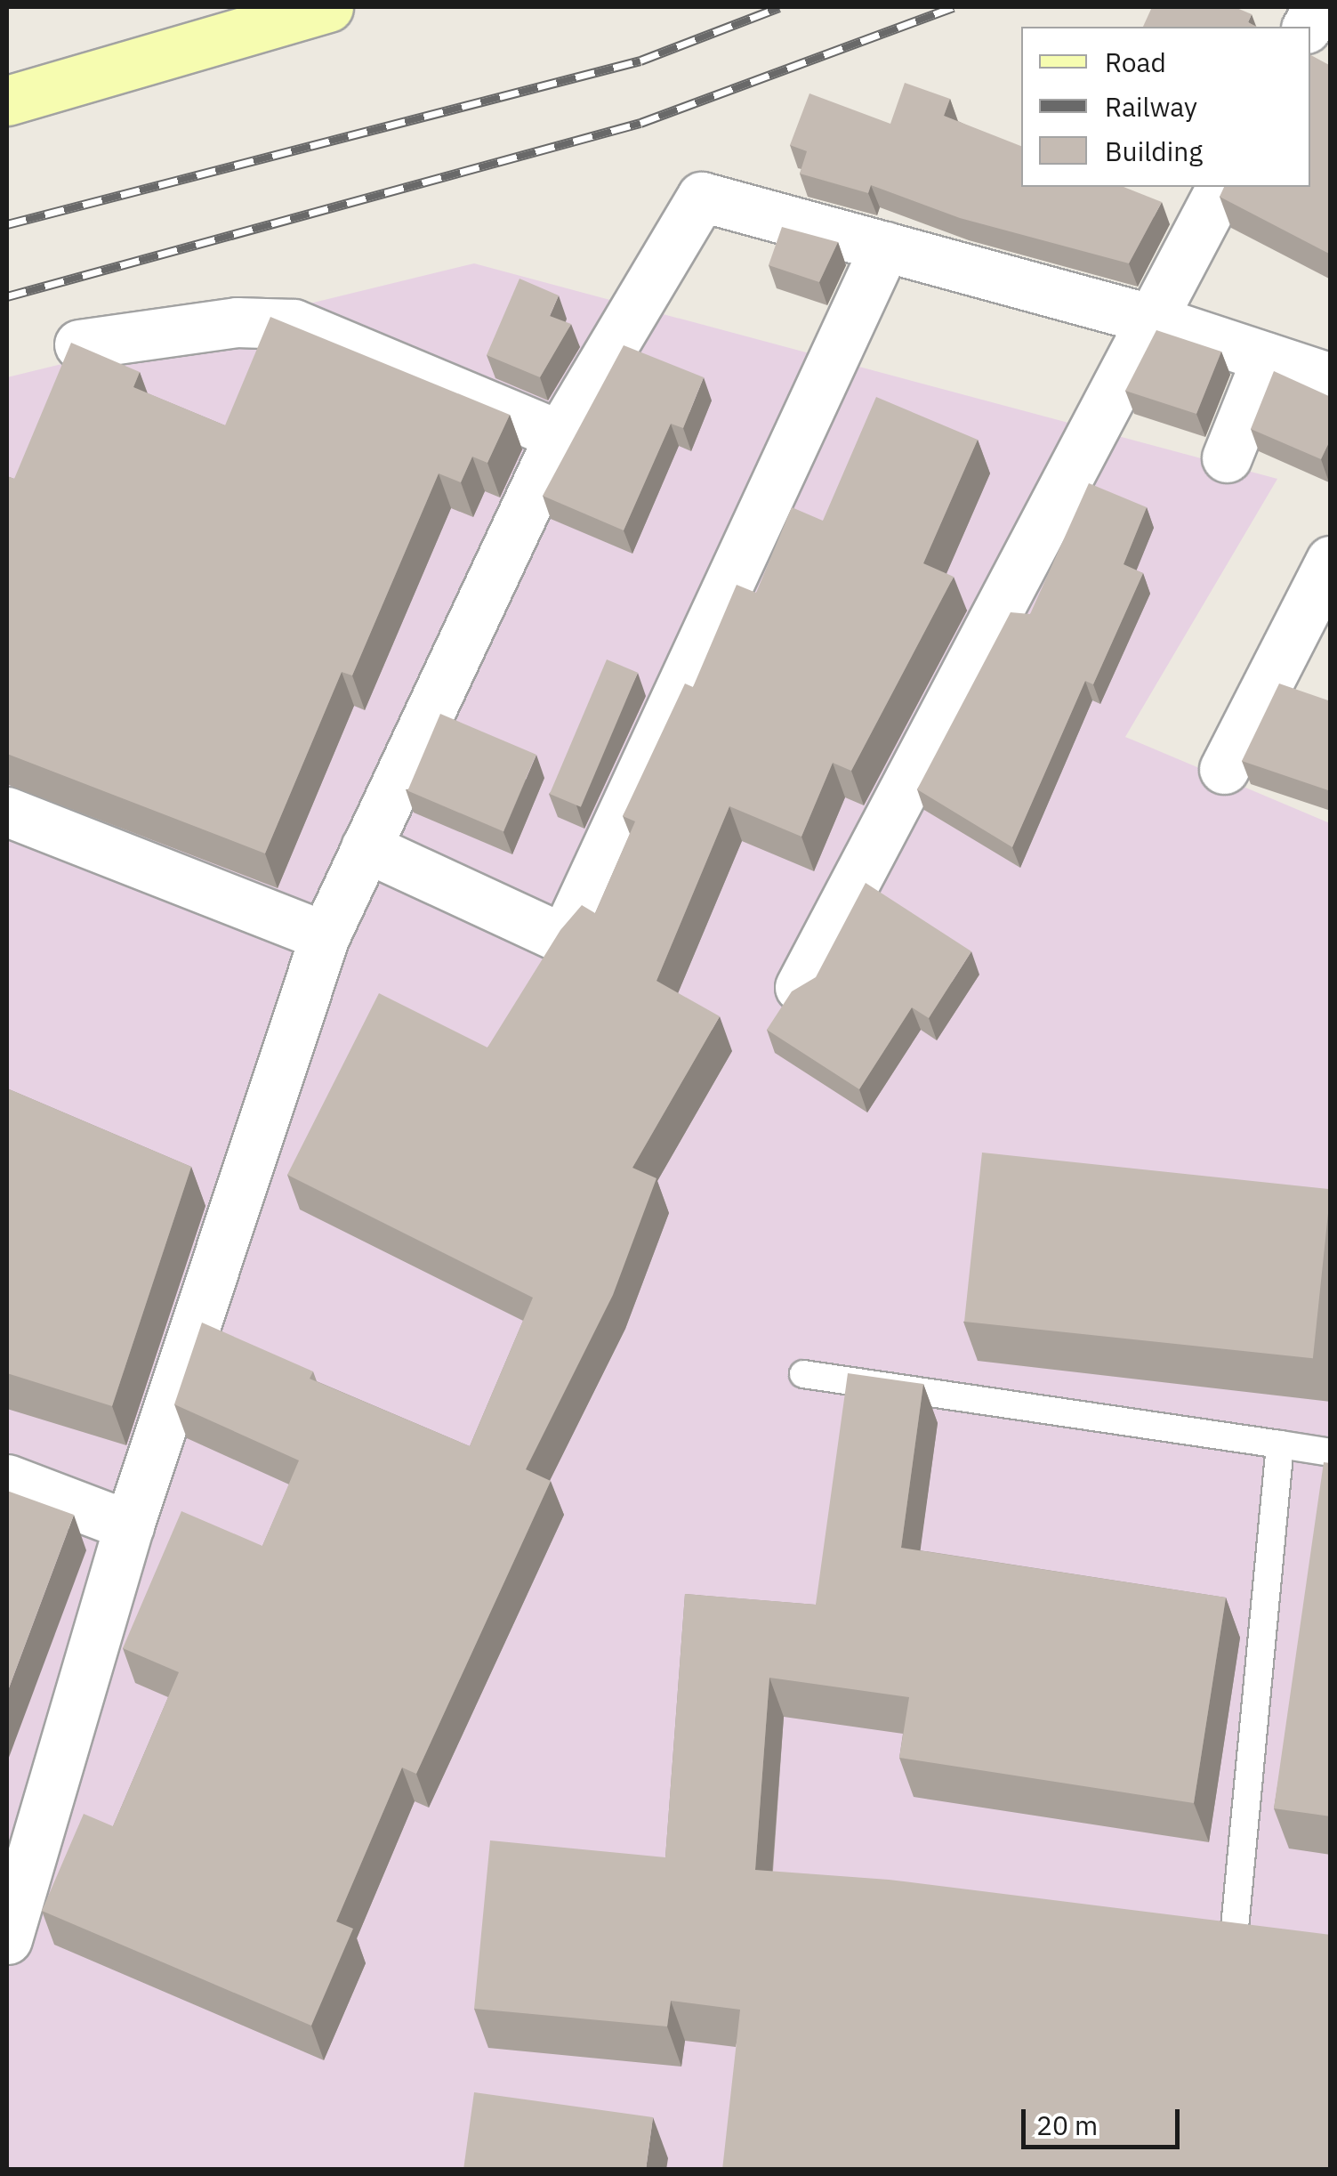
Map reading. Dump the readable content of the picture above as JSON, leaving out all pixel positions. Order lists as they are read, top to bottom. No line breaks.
{"legend":["Road","Railway","Building"],"scale_bar":"20 m"}
